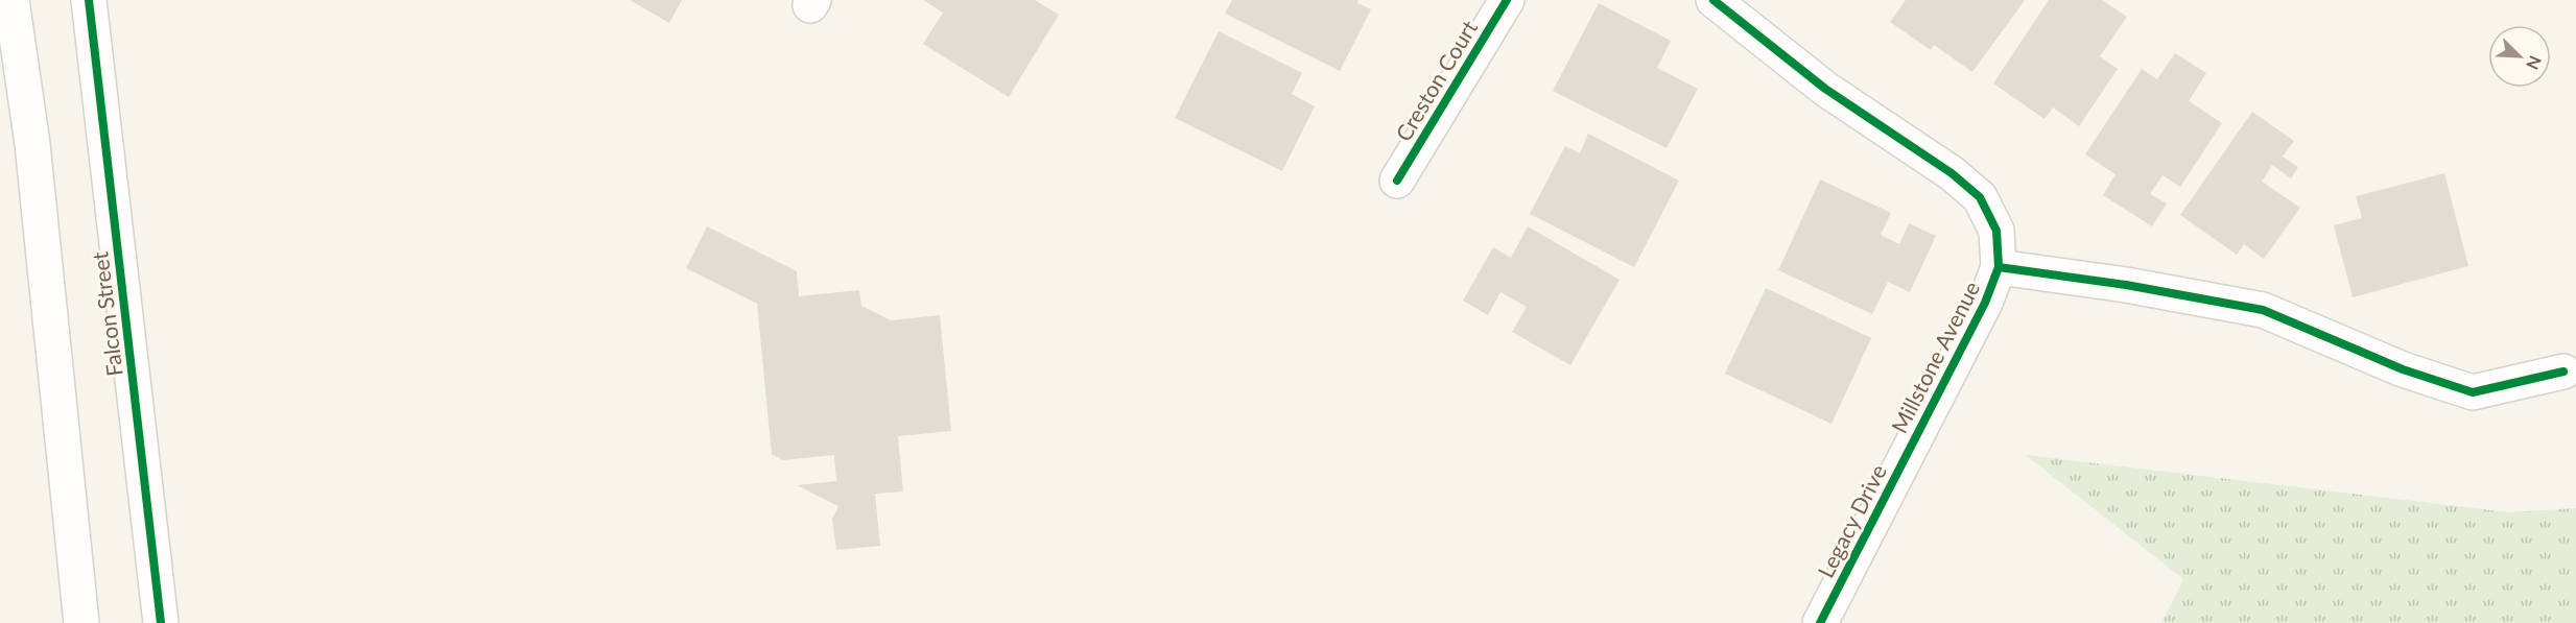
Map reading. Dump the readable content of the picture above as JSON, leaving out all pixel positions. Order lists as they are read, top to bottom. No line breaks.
{"streets":{"street":["Creston Court","Falcon Street","Millstone Avenue"],"cycle path":["Legacy Drive"]},"north":"bottom right"}
